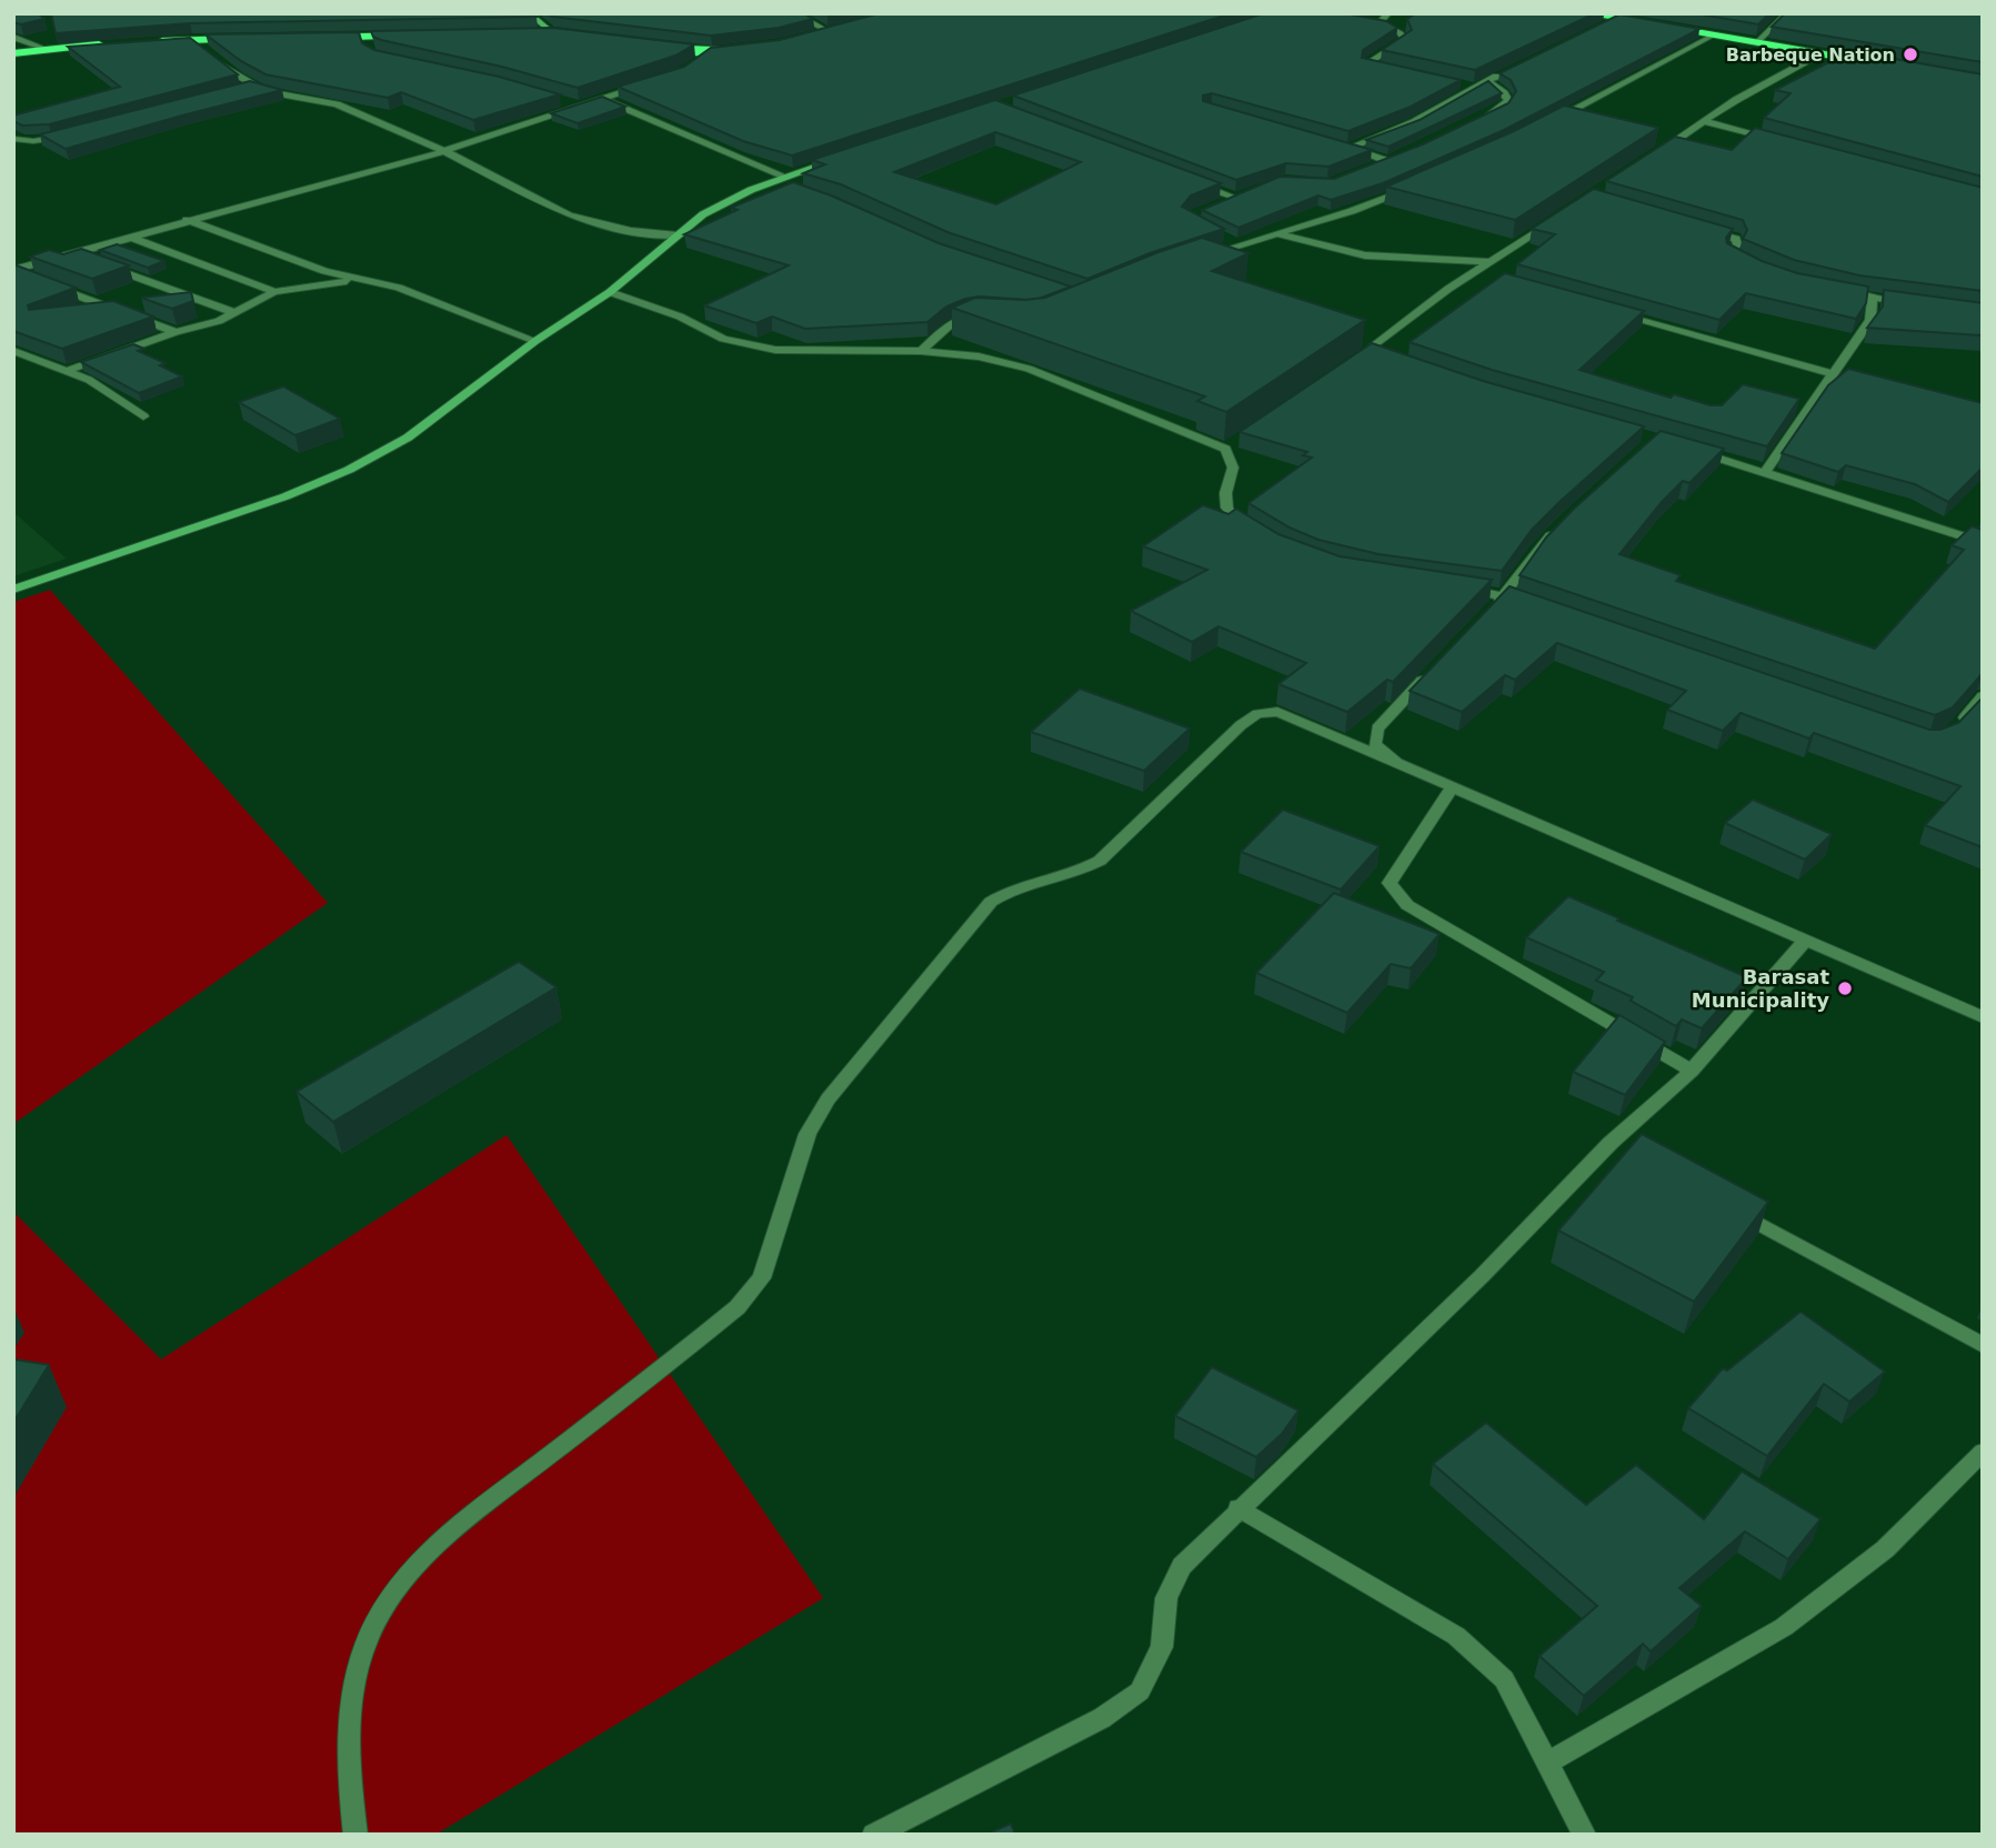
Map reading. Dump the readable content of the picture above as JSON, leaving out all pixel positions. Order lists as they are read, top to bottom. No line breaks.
{"places":["Barbeque Nation","Barasat Municipality"]}
